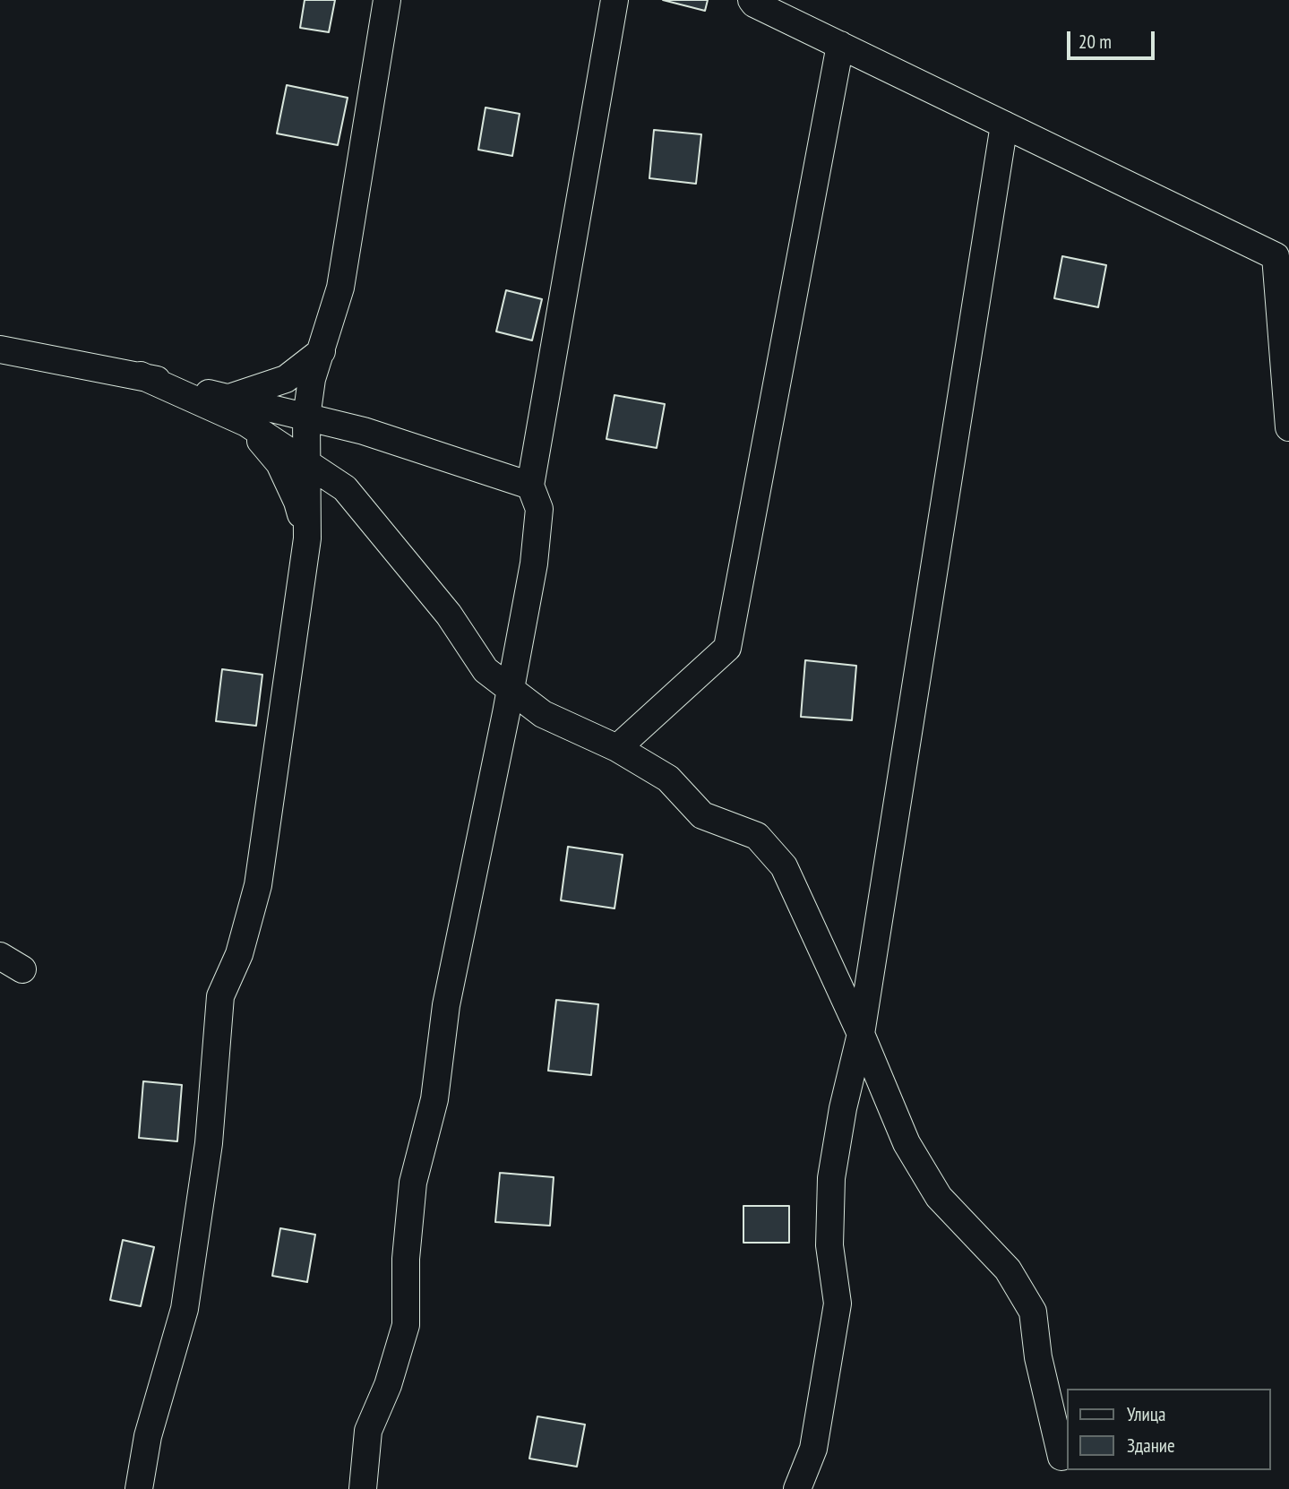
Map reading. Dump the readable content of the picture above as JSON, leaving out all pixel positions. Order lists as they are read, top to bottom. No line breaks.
{"legend":["Улица","Здание"],"scale_bar":"20 m"}
